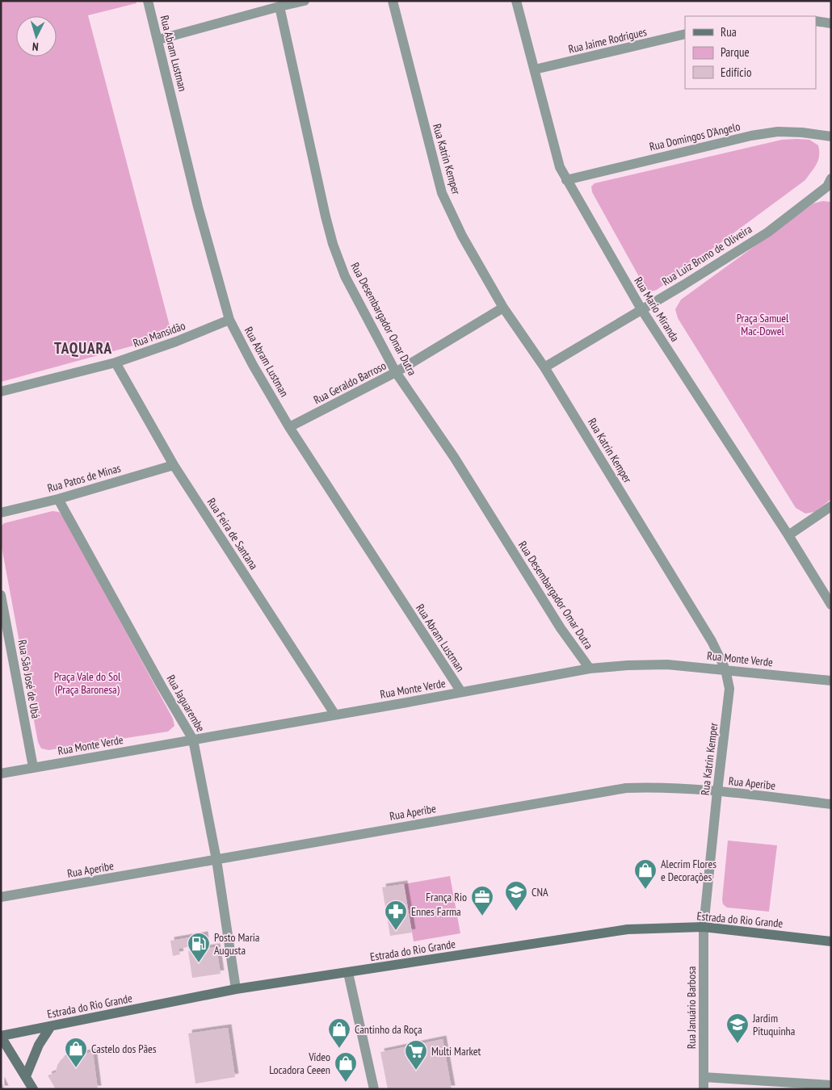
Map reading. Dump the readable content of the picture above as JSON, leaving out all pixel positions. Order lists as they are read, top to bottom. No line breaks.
{"streets":{"main road":["Estrada do Rio Grande"],"street":["Rua Jaime Rodrigues","Rua Abram Lustman","Rua Domingos D'Angelo","Rua Katrin Kemper","Rua Luiz Bruno de Oliveira","Rua Mario Miranda","Rua Desembargador Omar Dutra","Rua Mansidão","Rua Geraldo Barroso","Rua Patos de Minas","Rua Feira de Santana","Rua Monte Verde","Rua São José de Ubá","Rua Jaguarembe","Rua Aperibe","Rua Januário Barbosa"]},"crossings":[["Rua Jaime Rodrigues","Rua Mario Miranda"],["Rua Abram Lustman","Rua Mansidão"],["Rua Abram Lustman","Rua Geraldo Barroso"],["Rua Abram Lustman","Rua Monte Verde"],["Rua Domingos D'Angelo","Rua Mario Miranda"],["Rua Katrin Kemper","Rua Luiz Bruno de Oliveira"],["Rua Katrin Kemper","Rua Geraldo Barroso"],["Rua Katrin Kemper","Rua Monte Verde"],["Rua Katrin Kemper","Rua Aperibe"],["Rua Katrin Kemper","Estrada do Rio Grande"],["Rua Katrin Kemper","Rua Januário Barbosa"],["Rua Luiz Bruno de Oliveira","Rua Mario Miranda"],["Rua Desembargador Omar Dutra","Rua Geraldo Barroso"],["Rua Desembargador Omar Dutra","Rua Monte Verde"],["Rua Mansidão","Rua Feira de Santana"],["Rua Patos de Minas","Rua Feira de Santana"],["Rua Patos de Minas","Rua Jaguarembe"],["Rua Feira de Santana","Rua Monte Verde"],["Rua Monte Verde","Rua São José de Ubá"],["Rua Monte Verde","Rua Jaguarembe"],["Rua Jaguarembe","Rua Aperibe"],["Rua Jaguarembe","Estrada do Rio Grande"],["Estrada do Rio Grande","Rua Januário Barbosa"]],"districts":["TAQUARA"],"parks":["Praça Samuel Mac-Dowel","Praça Vale do Sol (Praça Baronesa)"],"places":{"shop":["Alecrim Flores e Decorações","Cantinho da Roça","Castelo dos Pães","Vídeo Locadora Ceeen"],"school or university":["CNA","Jardim Pituquinha"],"office":["França Rio"],"pharmacy":["Ennes Farma"],"fuel station":["Posto Maria Augusta"],"supermarket":["Multi Market"]},"legend":["Rua","Parque","Edifício"],"north":"bottom"}
